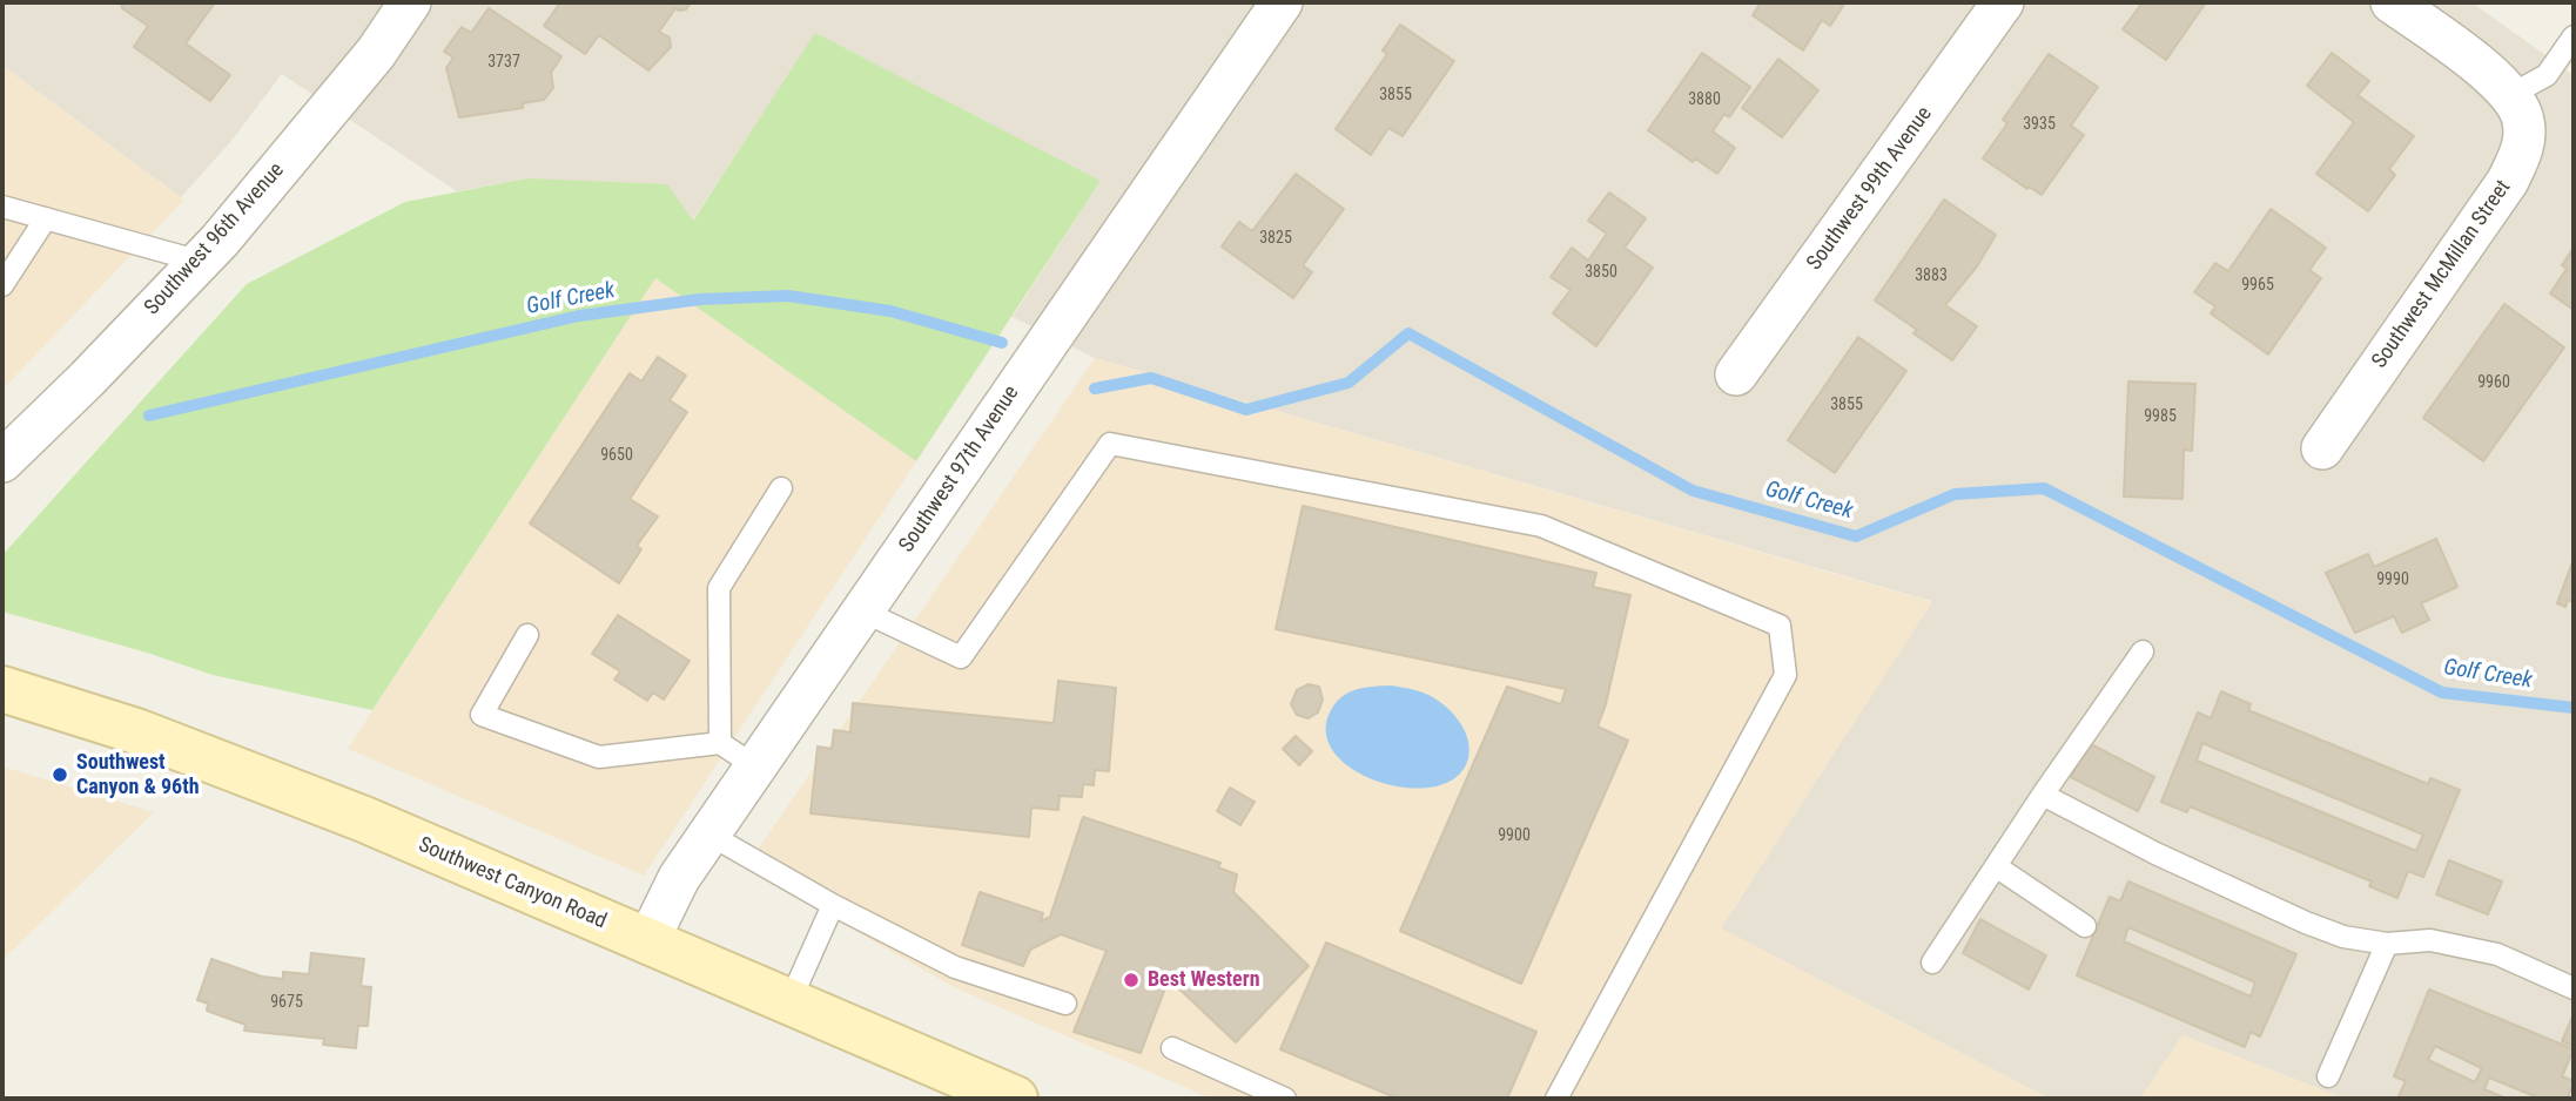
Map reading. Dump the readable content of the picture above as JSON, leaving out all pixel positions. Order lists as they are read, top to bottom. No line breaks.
{"streets":{"main road":["Southwest Canyon Road"],"street":["Southwest 99th Avenue","Southwest 96th Avenue","Southwest McMillan Street","Southwest 97th Avenue"]},"crossings":[["Southwest 97th Avenue","Southwest Canyon Road"]],"water":["Golf Creek"],"places":["Southwest Canyon & 96th","Best Western"],"house_numbers":["3737","3855","3880","3935","3825","3850","3883","9965","9960","3855","9985","9650","9990","9900","9675"]}
